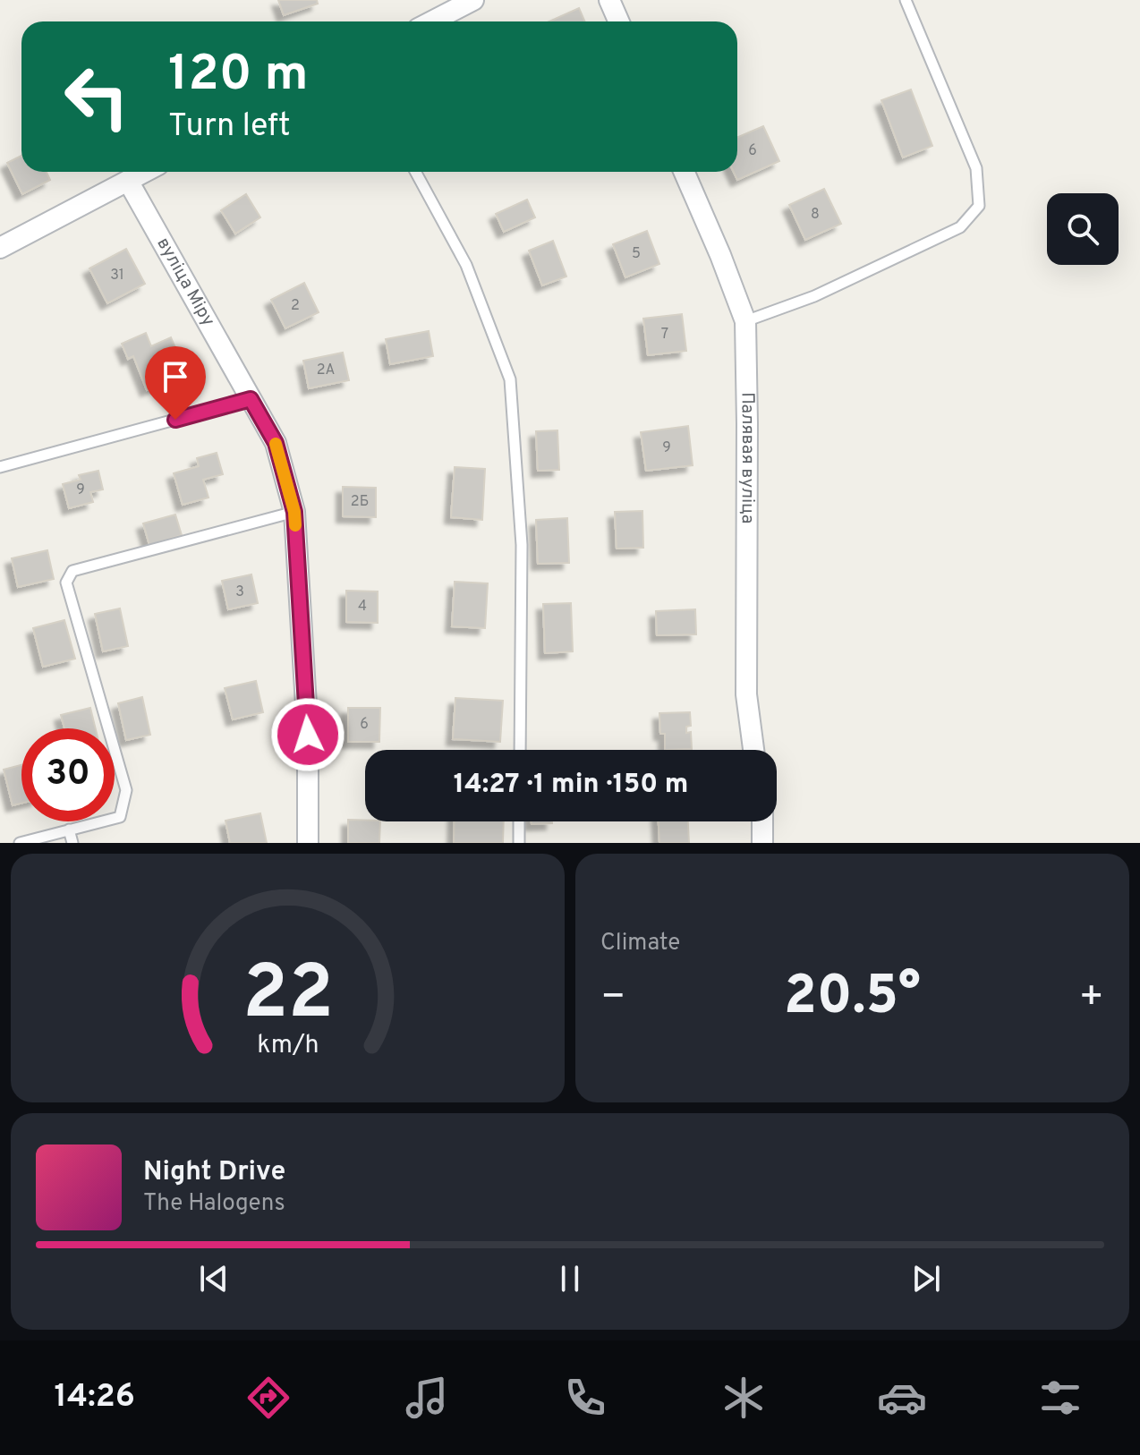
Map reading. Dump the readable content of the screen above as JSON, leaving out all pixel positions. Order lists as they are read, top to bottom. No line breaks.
{"streets":{"street":["вуліца Міру","Палявая вуліца"]},"house_numbers":["6","8","5","31","2","7","2А","9","9","2Б","3","4","6"],"page":{"turn":["120 m","Turn left"],"limit":"30","trip":"14:27 · 1 min · 150 m","tile":"Climate","heat":["−","20.5°","+"],"song":["Night Drive","The Halogens"],"tabs":"14:26","gauge":["22","km/h"]}}
